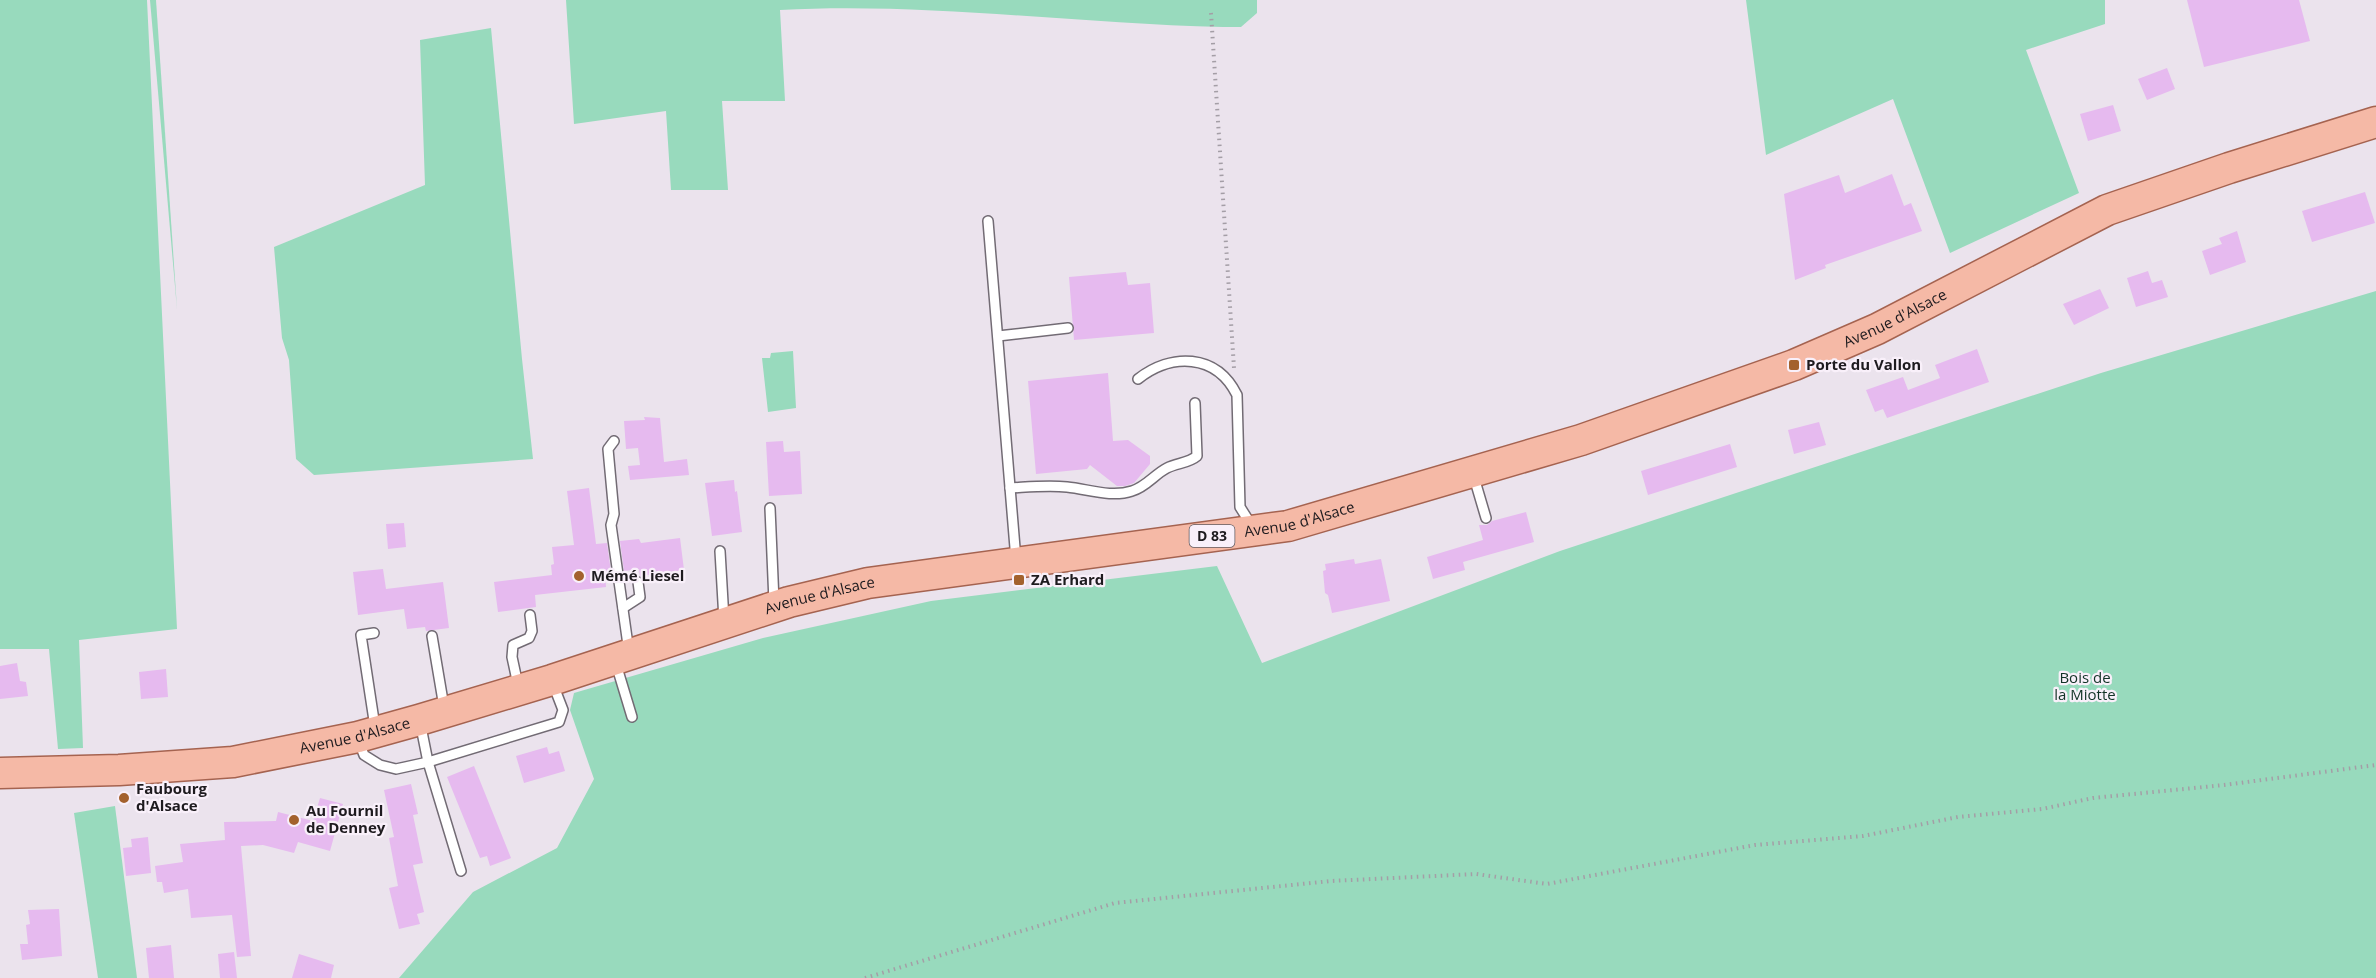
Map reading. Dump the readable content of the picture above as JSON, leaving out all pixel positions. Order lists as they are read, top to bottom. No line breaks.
{"streets":{"main road":["Avenue d'Alsace","D 83"]},"parks":["Bois de la Miotte"],"places":{"transit":["Porte du Vallon","ZA Erhard"],"other":["Mémé Liesel","Faubourg d'Alsace","Au Fournil de Denney"]}}
